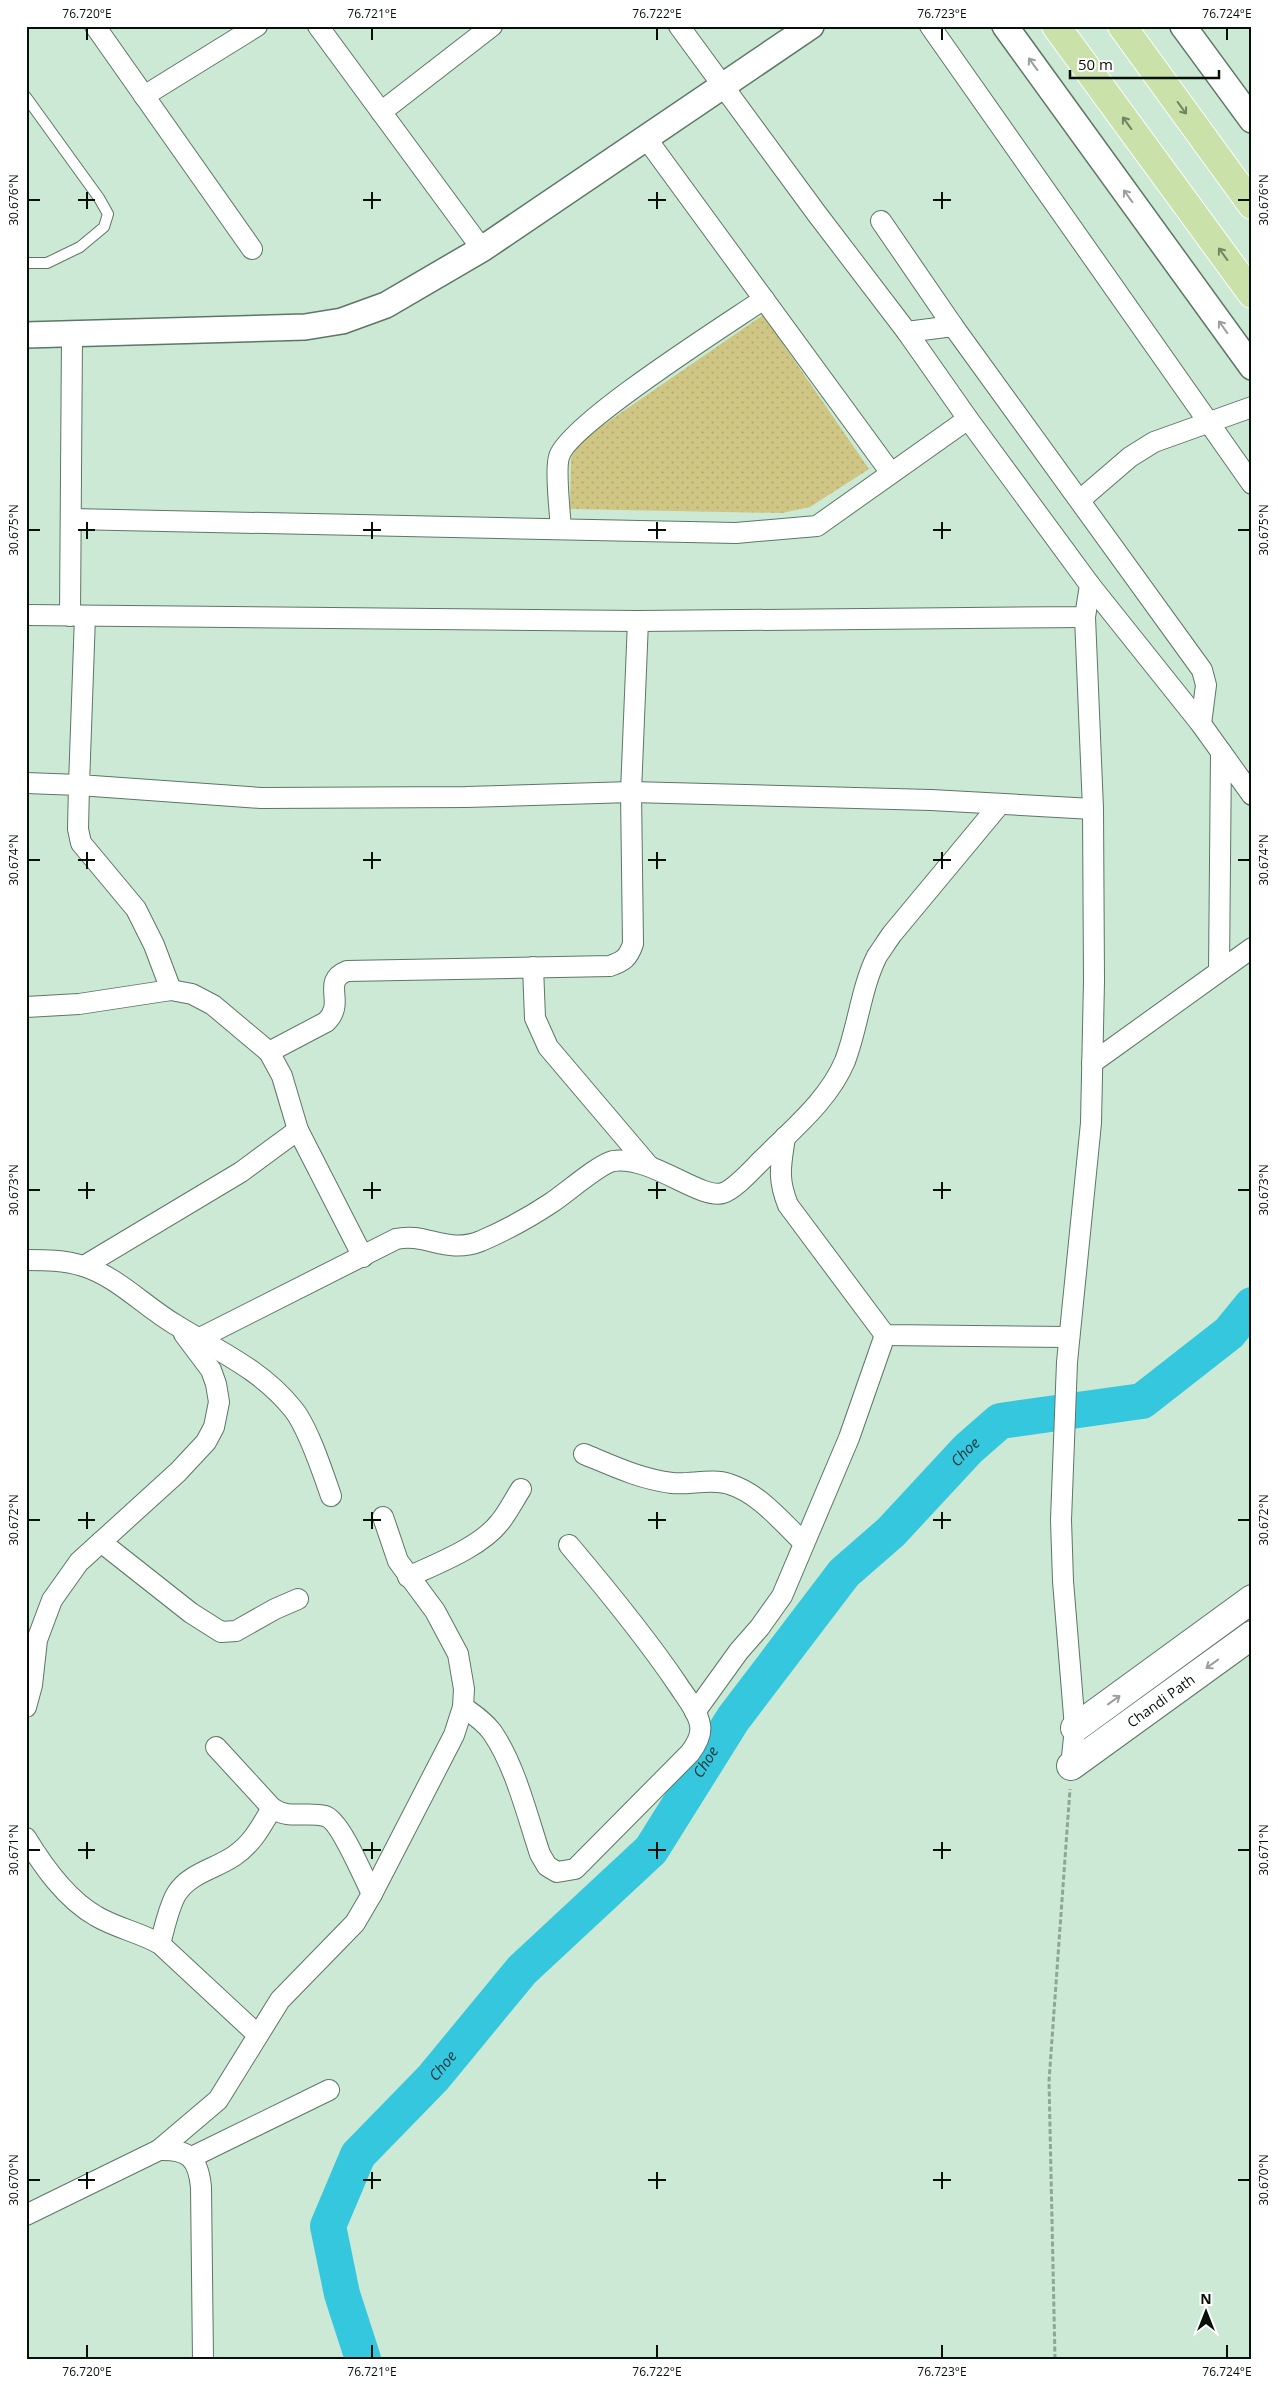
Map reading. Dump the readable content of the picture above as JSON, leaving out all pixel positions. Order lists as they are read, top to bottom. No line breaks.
{"streets":{"main road":["Chandi Path"]},"water":["Choe"],"scale_bar":"50 m","north":"top","coordinates":["76.720°E","76.721°E","76.722°E","76.723°E","76.724°E","30.676°N","30.675°N","30.674°N","30.673°N","30.672°N","30.671°N","30.670°N"]}
